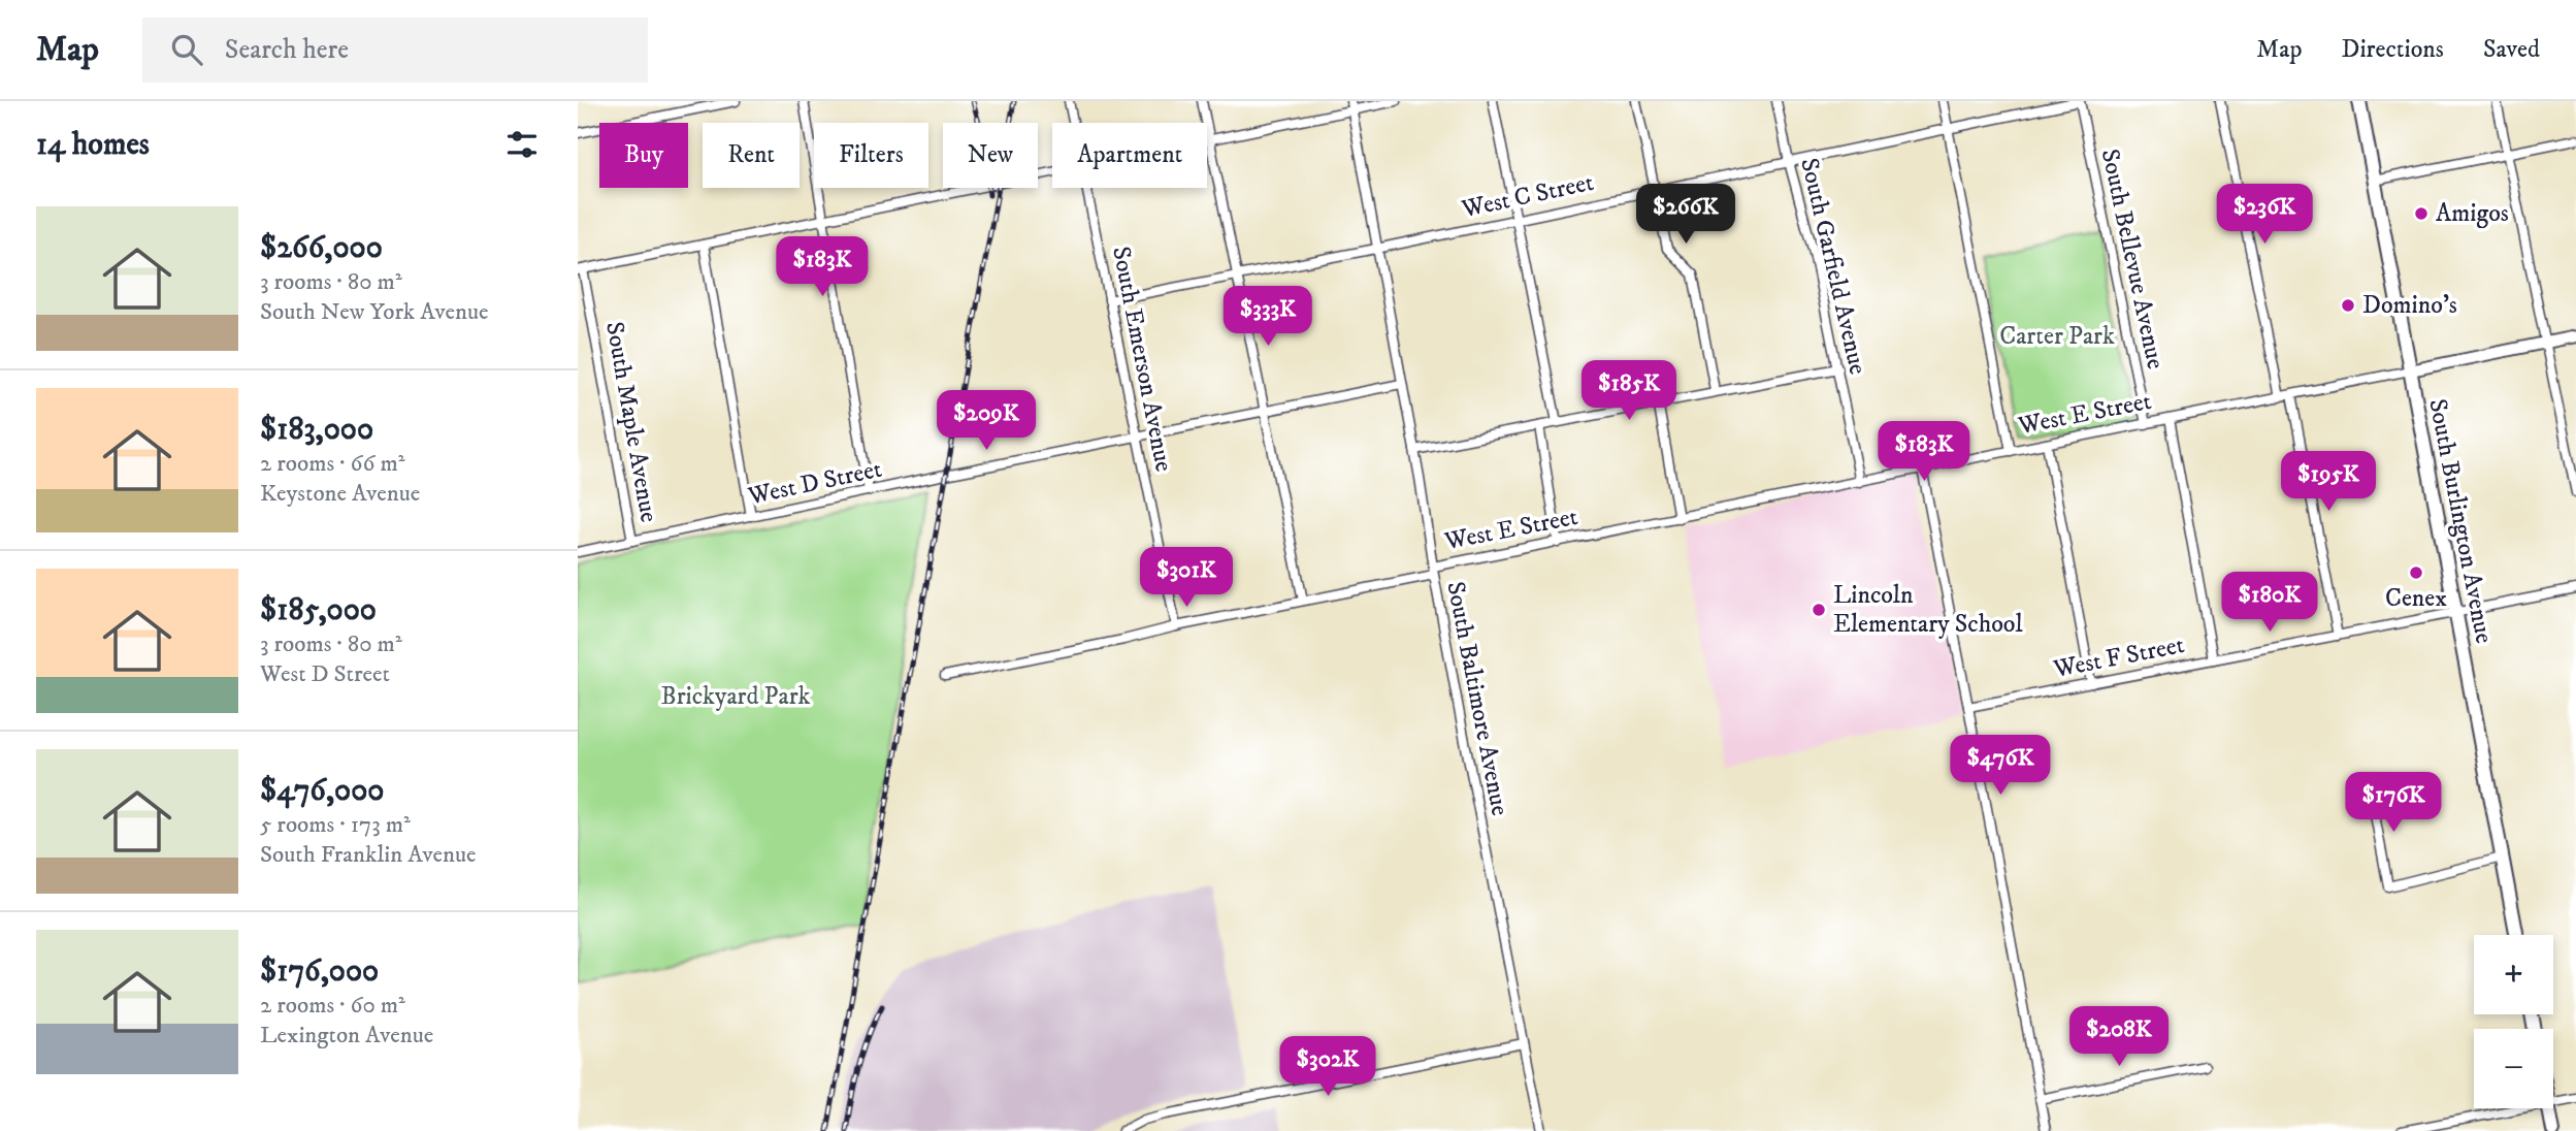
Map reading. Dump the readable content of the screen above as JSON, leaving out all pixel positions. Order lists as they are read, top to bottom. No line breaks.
{"streets":{"highway":["South Burlington Avenue"],"main road":["West E Street"],"street":["West C Street","South Bellevue Avenue","South Garfield Avenue","South Emerson Avenue","South Maple Avenue","West D Street","West F Street","South Baltimore Avenue"]},"crossings":[["West C Street","South Bellevue Avenue"],["West C Street","South Garfield Avenue"],["West C Street","South Emerson Avenue"],["West C Street","South Baltimore Avenue"],["South Bellevue Avenue","West E Street"],["South Garfield Avenue","West E Street"],["South Emerson Avenue","West E Street"],["South Emerson Avenue","West D Street"],["West E Street","South Burlington Avenue"],["West E Street","South Baltimore Avenue"],["South Maple Avenue","West D Street"],["West D Street","South Baltimore Avenue"],["South Burlington Avenue","West F Street"]],"parks":["Carter Park","Brickyard Park"],"places":["Amigos","Domino's","Cenex","Lincoln Elementary School"],"page":{"header":"Map","search":"Search here","nav":["Map","Directions","Saved"],"heading":"14 homes","chip":["Buy","Rent","Filters","New","Apartment"],"price":["$266K","$236K","$183K","$333K","$185K","$209K","$183K","$195K","$301K","$180K","$476K","$176K","$208K","$302K"],"list":[{"name":"$266,000","note":"3 rooms · 80 m² · South New York Avenue"},{"name":"$183,000","note":"2 rooms · 66 m² · Keystone Avenue"},{"name":"$185,000","note":"3 rooms · 80 m² · West D Street"},{"name":"$476,000","note":"5 rooms · 173 m² · South Franklin Avenue"},{"name":"$176,000","note":"2 rooms · 60 m² · Lexington Avenue"}],"map_buttons":["+","−"]}}
